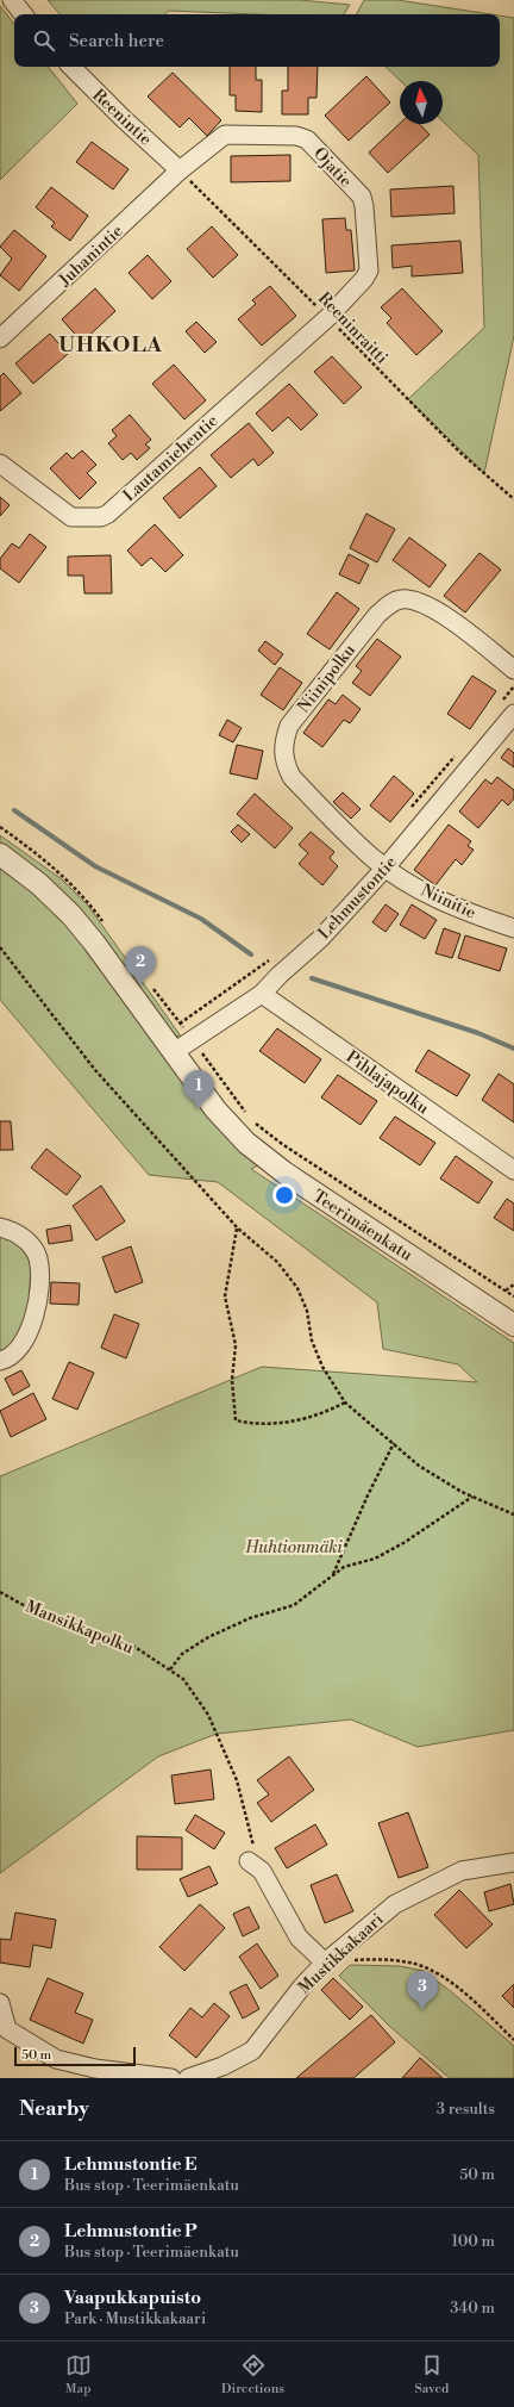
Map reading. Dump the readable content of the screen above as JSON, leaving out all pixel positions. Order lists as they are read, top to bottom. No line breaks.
{"streets":{"street":["Reenintie","Ojatie","Juhanintie","Lautamiehentie","Niinipolku","Lehmustontie","Niinitie","Pihlajapolku","Teerimäenkatu","Mustikkakaari"],"path":["Reeninraitti","Mansikkapolku"]},"crossings":[["Reenintie","Ojatie"],["Reenintie","Juhanintie"],["Reenintie","Reeninraitti"],["Ojatie","Juhanintie"],["Ojatie","Reeninraitti"],["Ojatie","Lautamiehentie"],["Juhanintie","Reeninraitti"],["Reeninraitti","Lautamiehentie"],["Niinipolku","Lehmustontie"],["Niinipolku","Niinitie"],["Lehmustontie","Niinitie"],["Lehmustontie","Pihlajapolku"],["Lehmustontie","Teerimäenkatu"]],"districts":["UHKOLA"],"parks":["Huhtionmäki"],"scale_bar":"50 m","north":"top","page":{"search":"Search here","pins":["2","1","3"],"scale":"50 m","heading":["Nearby","3 results"],"list":[{"mark":"1","name":"Lehmustontie E","note":"Bus stop · Teerimäenkatu","value":"50 m"},{"mark":"2","name":"Lehmustontie P","note":"Bus stop · Teerimäenkatu","value":"100 m"},{"mark":"3","name":"Vaapukkapuisto","note":"Park · Mustikkakaari","value":"340 m"}],"nav":["Map","Directions","Saved"]}}
